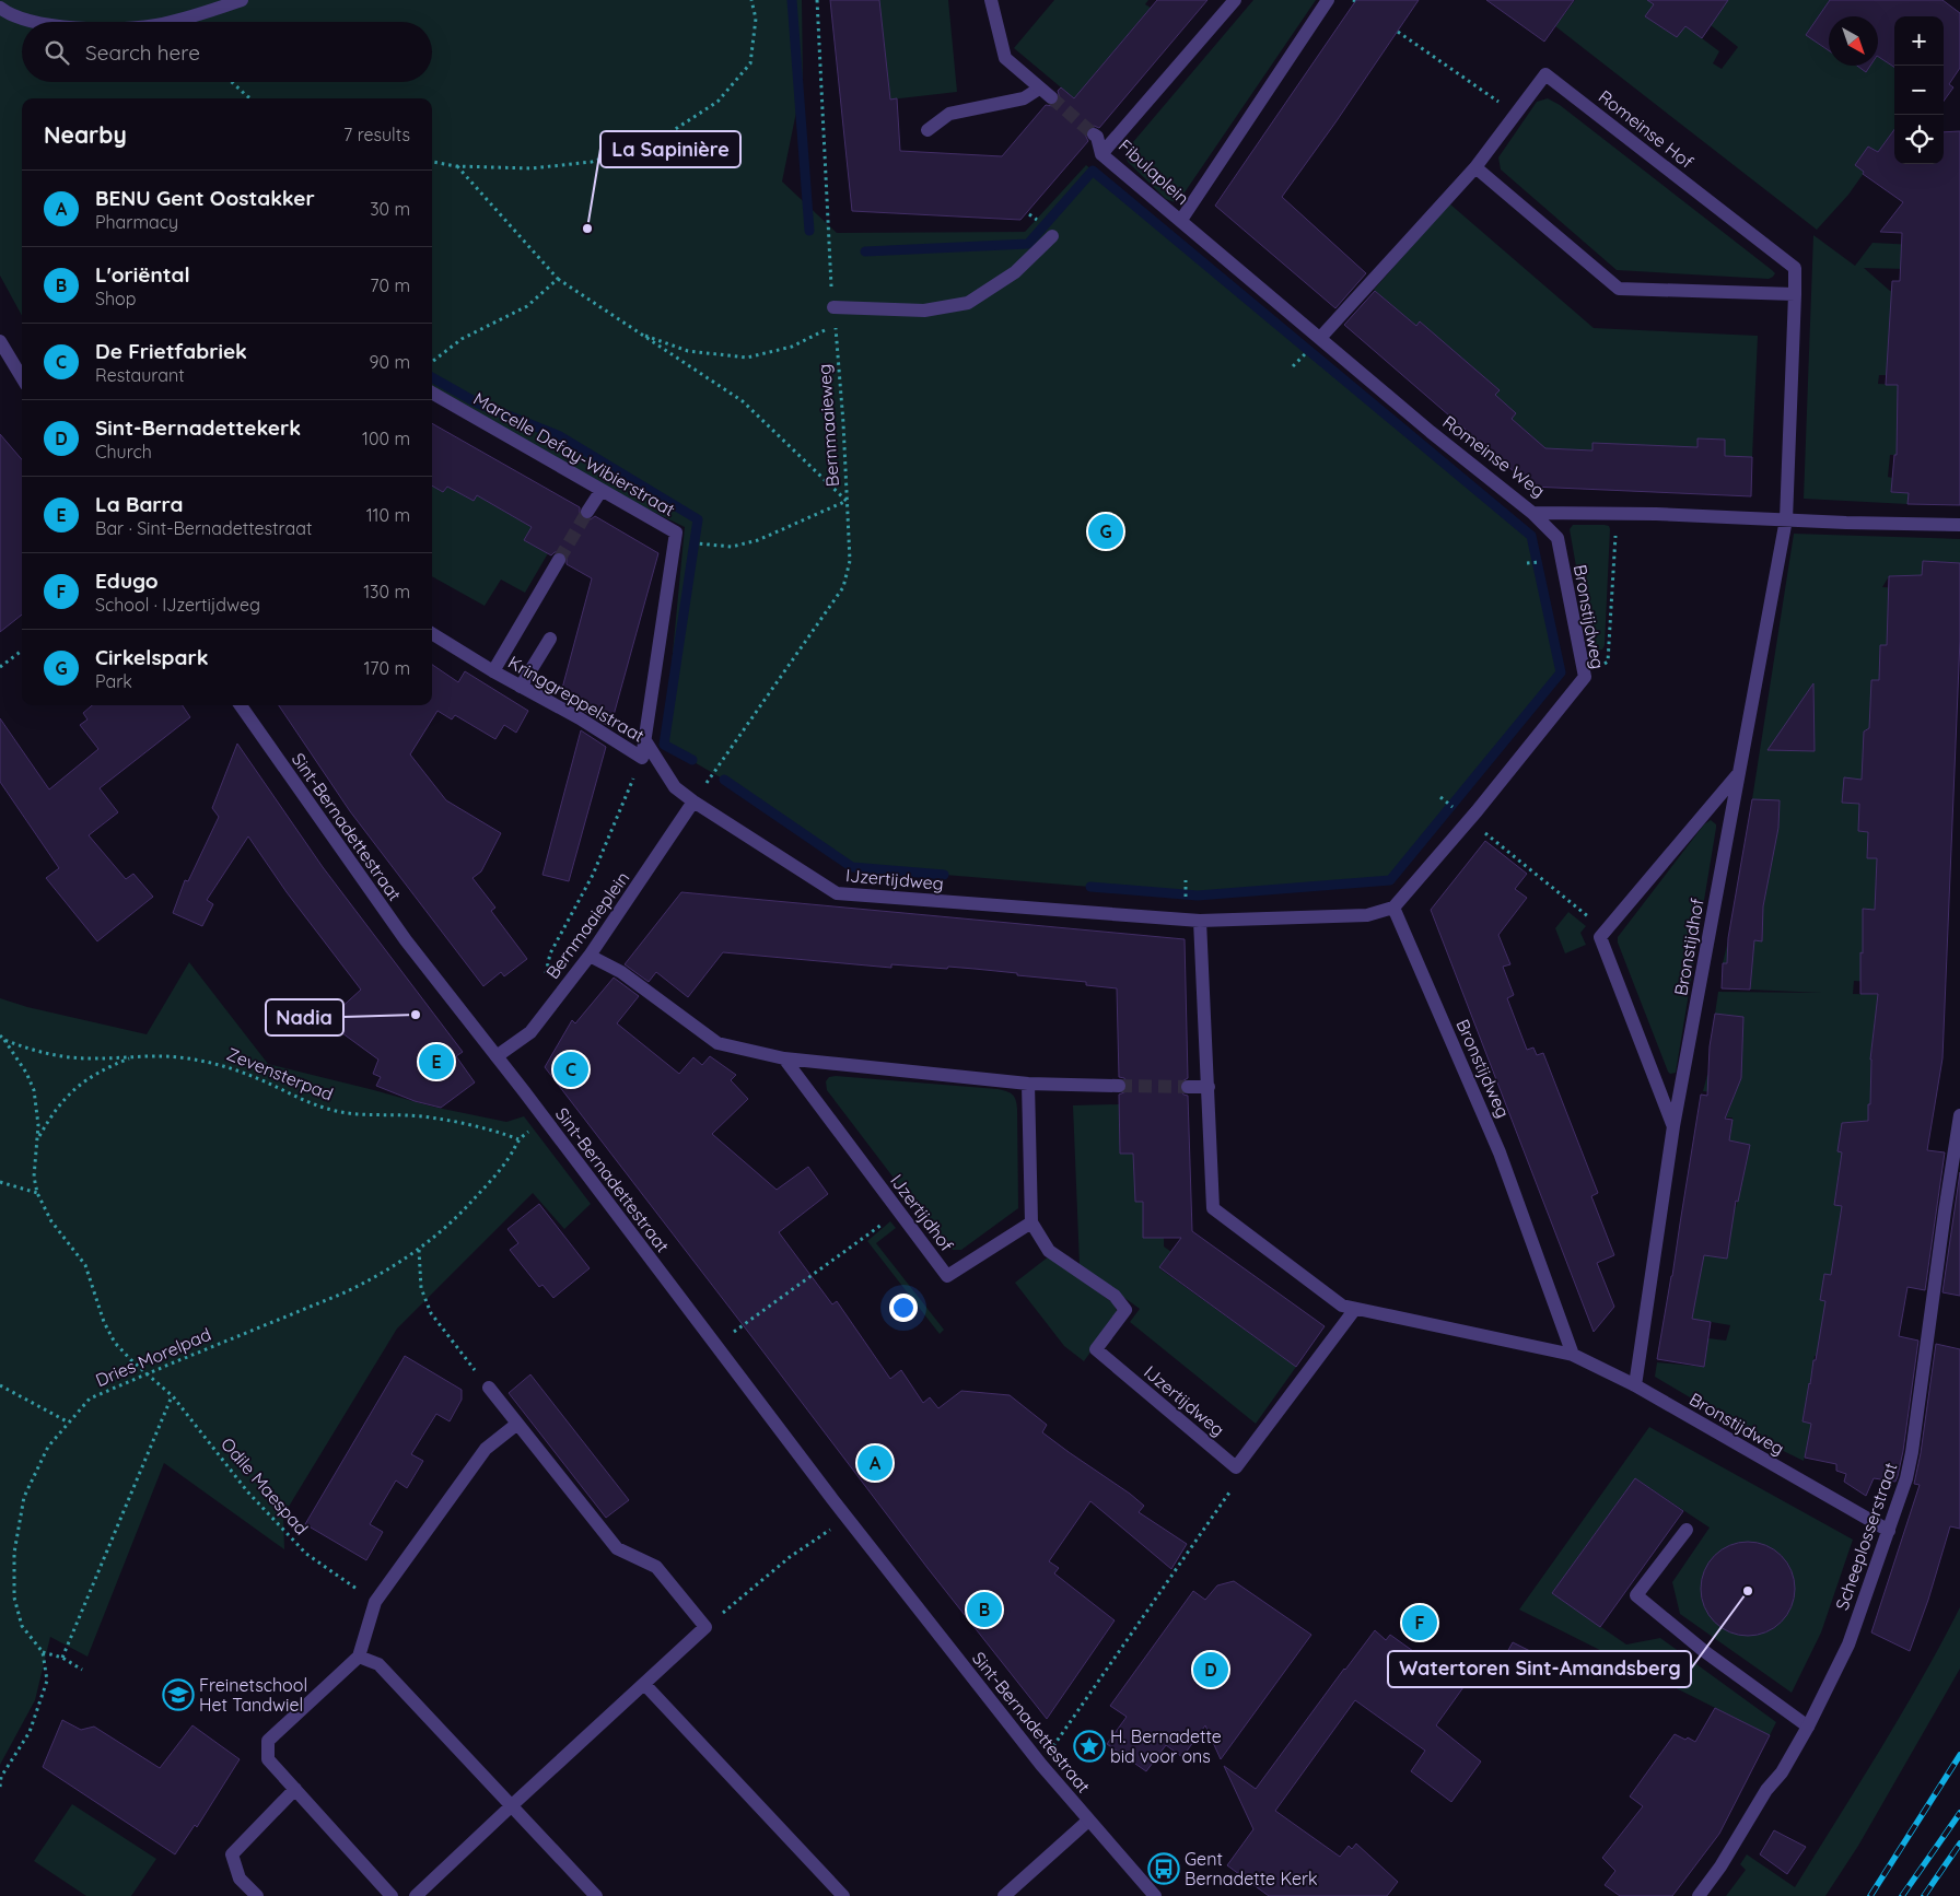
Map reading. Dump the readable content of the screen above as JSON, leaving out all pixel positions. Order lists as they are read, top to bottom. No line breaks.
{"streets":{"street":["Romeinse Hof","Fibulaplein","Marcelle Defay-Wibierstraat","Romeinse Weg","Bronstijdweg","Kringgreppelstraat","Sint-Bernadettestraat","IJzertijdweg","Bernmaaieplein","Bronstijdhof","IJzertijdhof","Scheeplosserstraat"],"path":["Bernmaaieweg","Zevensterpad","Dries Morelpad","Odile Maespad"]},"crossings":[["Romeinse Hof","Romeinse Weg"],["Romeinse Hof","Bronstijdhof"],["Fibulaplein","Romeinse Weg"],["Bernmaaieweg","IJzertijdweg"],["Bernmaaieweg","Bernmaaieplein"],["Marcelle Defay-Wibierstraat","Kringgreppelstraat"],["Marcelle Defay-Wibierstraat","IJzertijdweg"],["Romeinse Weg","Bronstijdweg"],["Romeinse Weg","Bronstijdhof"],["Bronstijdweg","IJzertijdweg"],["Bronstijdweg","Bronstijdhof"],["Bronstijdweg","Scheeplosserstraat"],["Sint-Bernadettestraat","Bernmaaieplein"],["IJzertijdweg","Bernmaaieplein"],["IJzertijdweg","IJzertijdhof"],["Zevensterpad","Dries Morelpad"],["Dries Morelpad","Odile Maespad"]],"places":{"other":["La Sapinière","Nadia","Watertoren Sint-Amandsberg"],"school or university":["Freinetschool Het Tandwiel"],"place":["H. Bernadette bid voor ons"],"bus stop":["Gent Bernadette Kerk"]},"north":"bottom right","page":{"map_buttons":["+","−"],"search":"Search here","heading":["Nearby","7 results"],"list":[{"mark":"A","name":"BENU Gent Oostakker","note":"Pharmacy","value":"30 m"},{"mark":"B","name":"L'oriëntal","note":"Shop","value":"70 m"},{"mark":"C","name":"De Frietfabriek","note":"Restaurant","value":"90 m"},{"mark":"D","name":"Sint-Bernadettekerk","note":"Church","value":"100 m"},{"mark":"E","name":"La Barra","note":"Bar · Sint-Bernadettestraat","value":"110 m"},{"mark":"F","name":"Edugo","note":"School · IJzertijdweg","value":"130 m"},{"mark":"G","name":"Cirkelspark","note":"Park","value":"170 m"}],"pins":["G","E","C","A","B","F","D"]}}
